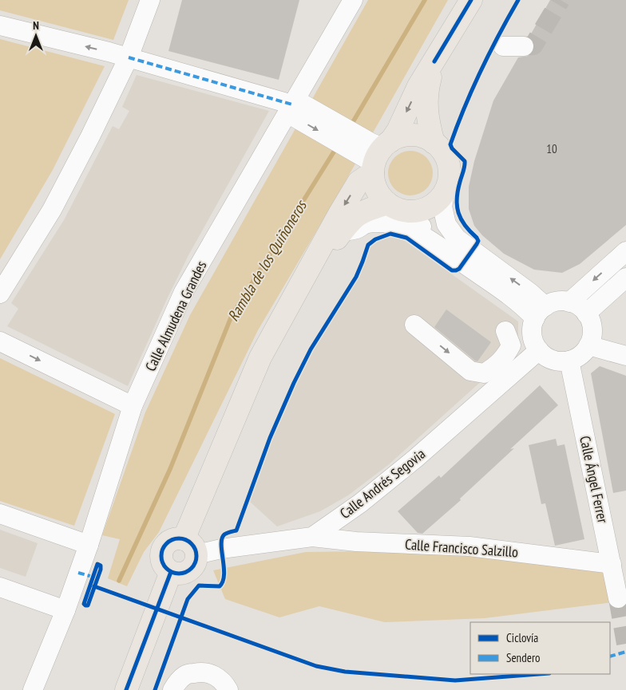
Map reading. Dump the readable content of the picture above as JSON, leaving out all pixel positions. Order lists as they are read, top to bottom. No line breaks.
{"streets":{"street":["Calle Almudena Grandes","Calle Ángel Ferrer","Calle Andrés Segovia","Calle Francisco Salzillo"]},"crossings":[["Calle Ángel Ferrer","Calle Andrés Segovia"],["Calle Ángel Ferrer","Calle Francisco Salzillo"],["Calle Andrés Segovia","Calle Francisco Salzillo"]],"water":["Rambla de los Quiñoneros"],"house_numbers":["10"],"legend":["Ciclovía","Sendero"],"north":"top"}
